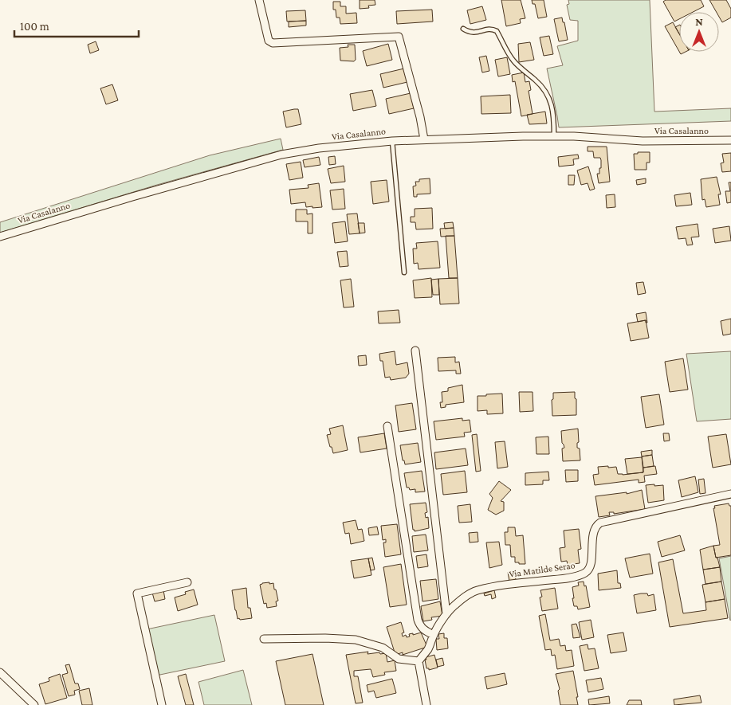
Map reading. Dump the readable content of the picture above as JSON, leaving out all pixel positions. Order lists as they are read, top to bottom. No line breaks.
{"streets":{"street":["Via Casalanno","Via Matilde Serao"]},"scale_bar":"100 m","north":"top"}
